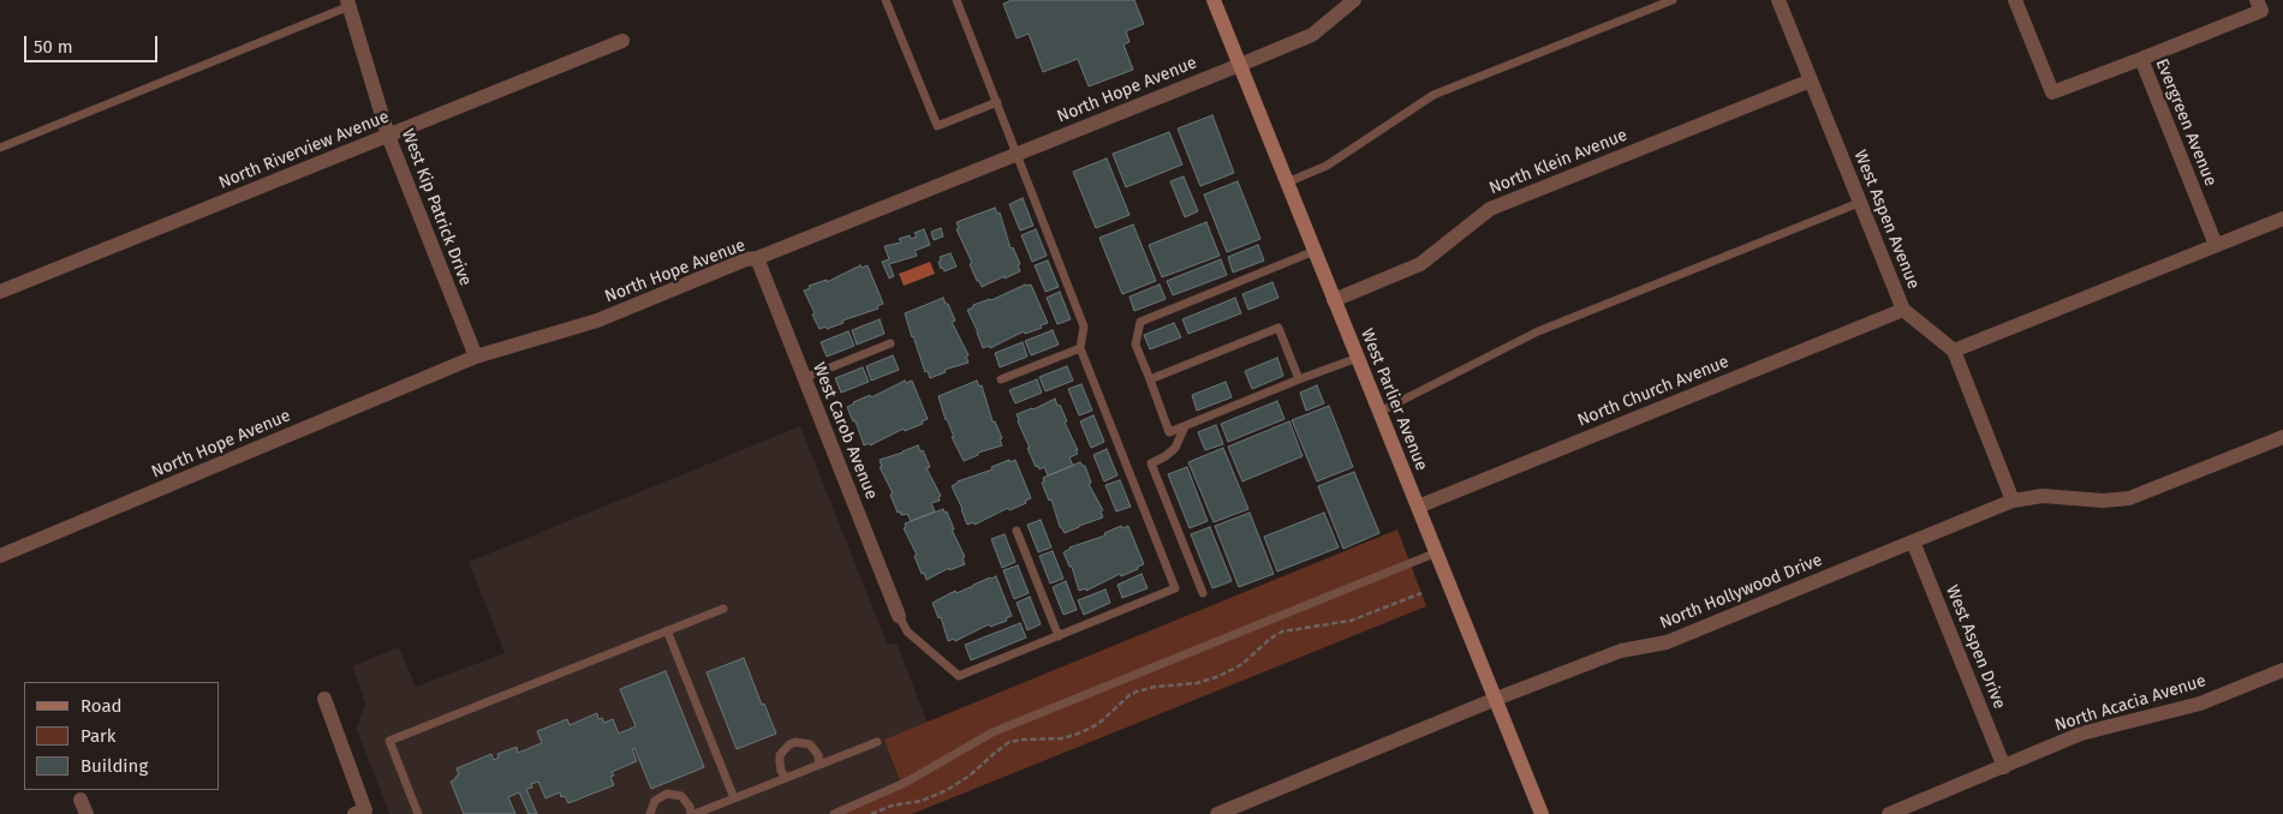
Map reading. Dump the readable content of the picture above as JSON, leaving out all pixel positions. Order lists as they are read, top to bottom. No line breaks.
{"streets":{"street":["North Hope Avenue","Evergreen Avenue","North Riverview Avenue","North Klein Avenue","West Kip Patrick Drive","West Aspen Avenue","North Church Avenue","West Parlier Avenue","West Carob Avenue","North Hollywood Drive","West Aspen Drive","North Acacia Avenue"]},"crossings":[["North Hope Avenue","West Kip Patrick Drive"],["North Hope Avenue","West Parlier Avenue"],["North Hope Avenue","West Carob Avenue"],["North Riverview Avenue","West Kip Patrick Drive"],["North Klein Avenue","West Aspen Avenue"],["North Klein Avenue","West Parlier Avenue"],["West Aspen Avenue","North Church Avenue"],["West Aspen Avenue","North Hollywood Drive"],["North Church Avenue","West Parlier Avenue"],["West Parlier Avenue","North Hollywood Drive"],["North Hollywood Drive","West Aspen Drive"],["West Aspen Drive","North Acacia Avenue"]],"legend":["Road","Park","Building"],"scale_bar":"50 m"}
